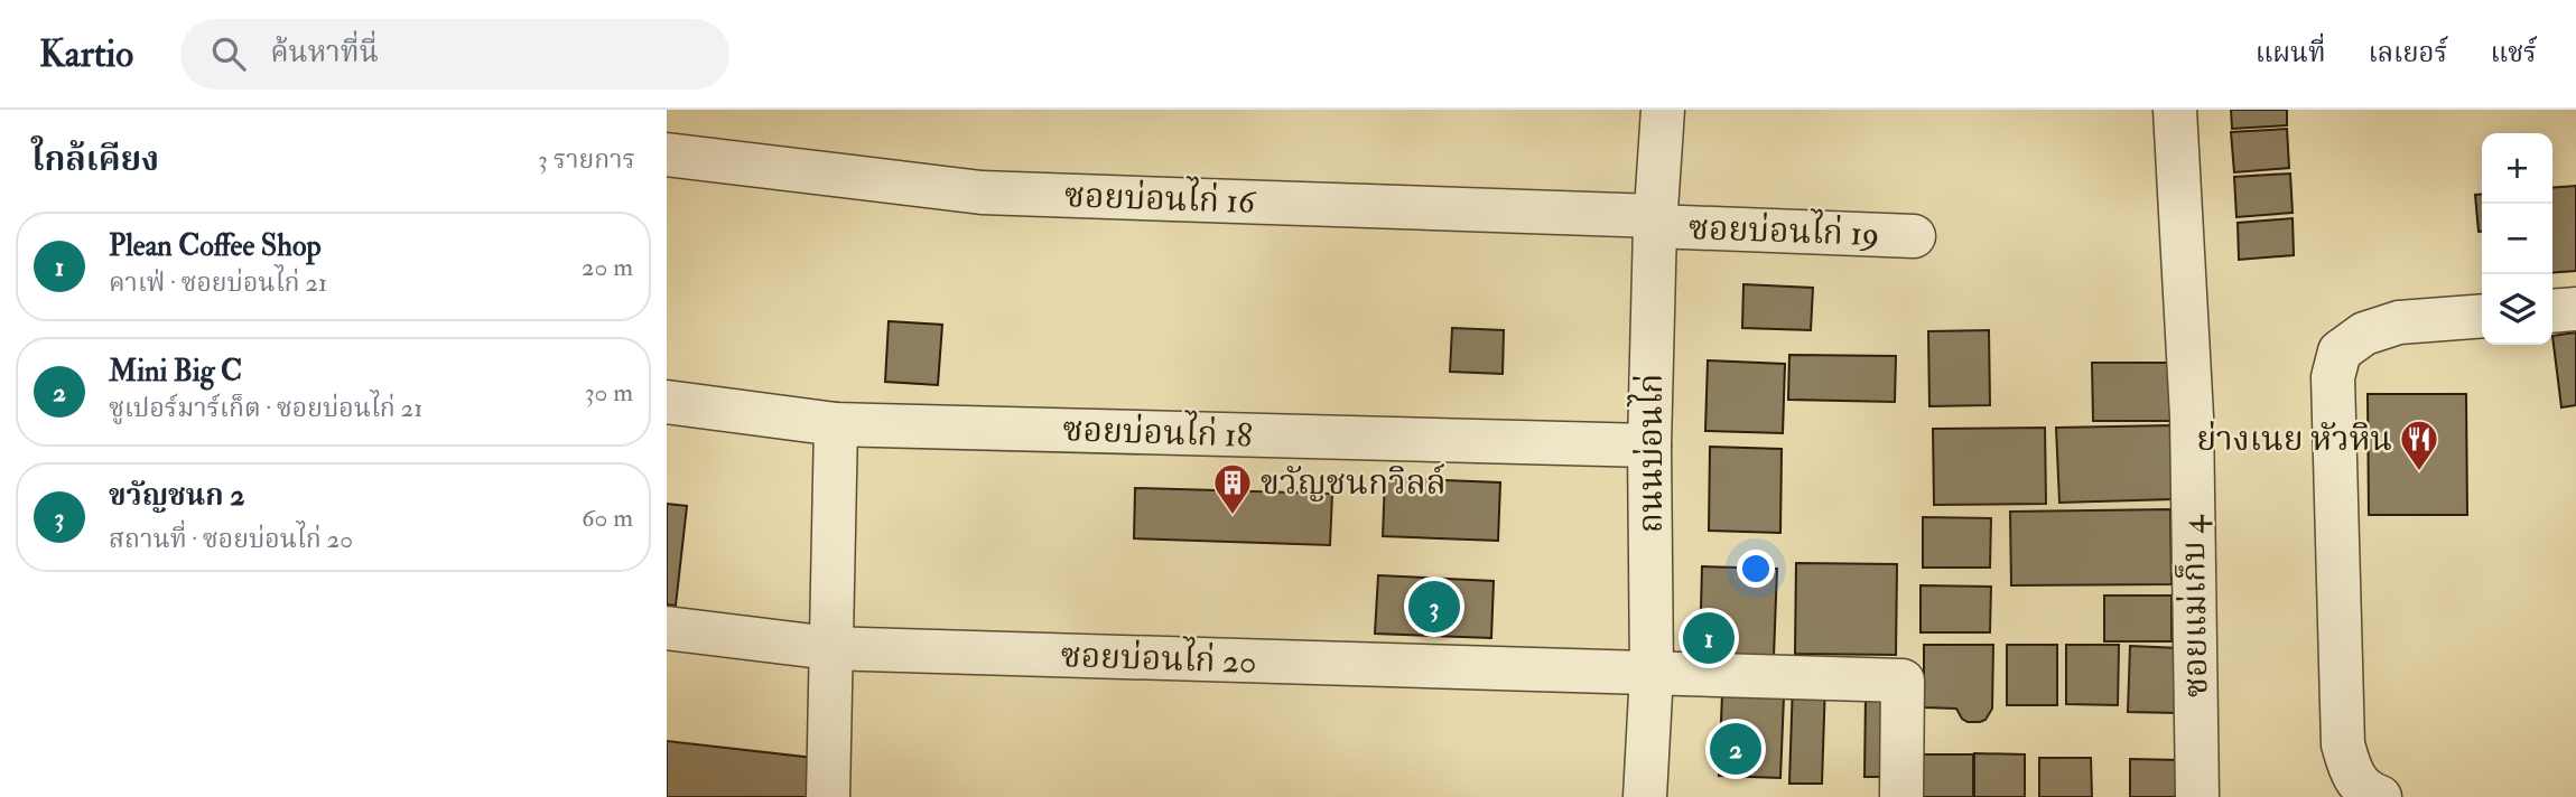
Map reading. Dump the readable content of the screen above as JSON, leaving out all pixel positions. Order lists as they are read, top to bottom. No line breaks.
{"streets":{"street":["ซอยบ่อนไก่ 16","ซอยบ่อนไก่ 19","ซอยบ่อนไก่ 18","ถนนบ่อนไก่","ซอยแม่เก็บ 4","ซอยบ่อนไก่ 20"]},"crossings":[["ซอยบ่อนไก่ 16","ซอยบ่อนไก่ 19"],["ซอยบ่อนไก่ 16","ถนนบ่อนไก่"],["ซอยบ่อนไก่ 19","ถนนบ่อนไก่"],["ซอยบ่อนไก่ 18","ถนนบ่อนไก่"],["ถนนบ่อนไก่","ซอยบ่อนไก่ 20"]],"places":{"restaurant":["ย่างเนย หัวหิน"],"building":["ขวัญชนกวิลล์"]},"page":{"header":"Kartio","search":"ค้นหาที่นี่","nav":["แผนที่","เลเยอร์","แชร์"],"heading":["ใกล้เคียง","3 รายการ"],"map_buttons":["+","−"],"list":[{"mark":"1","name":"Plean Coffee Shop","note":"คาเฟ่ · ซอยบ่อนไก่ 21","value":"20 m"},{"mark":"2","name":"Mini Big C","note":"ซูเปอร์มาร์เก็ต · ซอยบ่อนไก่ 21","value":"30 m"},{"mark":"3","name":"ขวัญชนก 2","note":"สถานที่ · ซอยบ่อนไก่ 20","value":"60 m"}],"pins":["3","1","2"]}}
